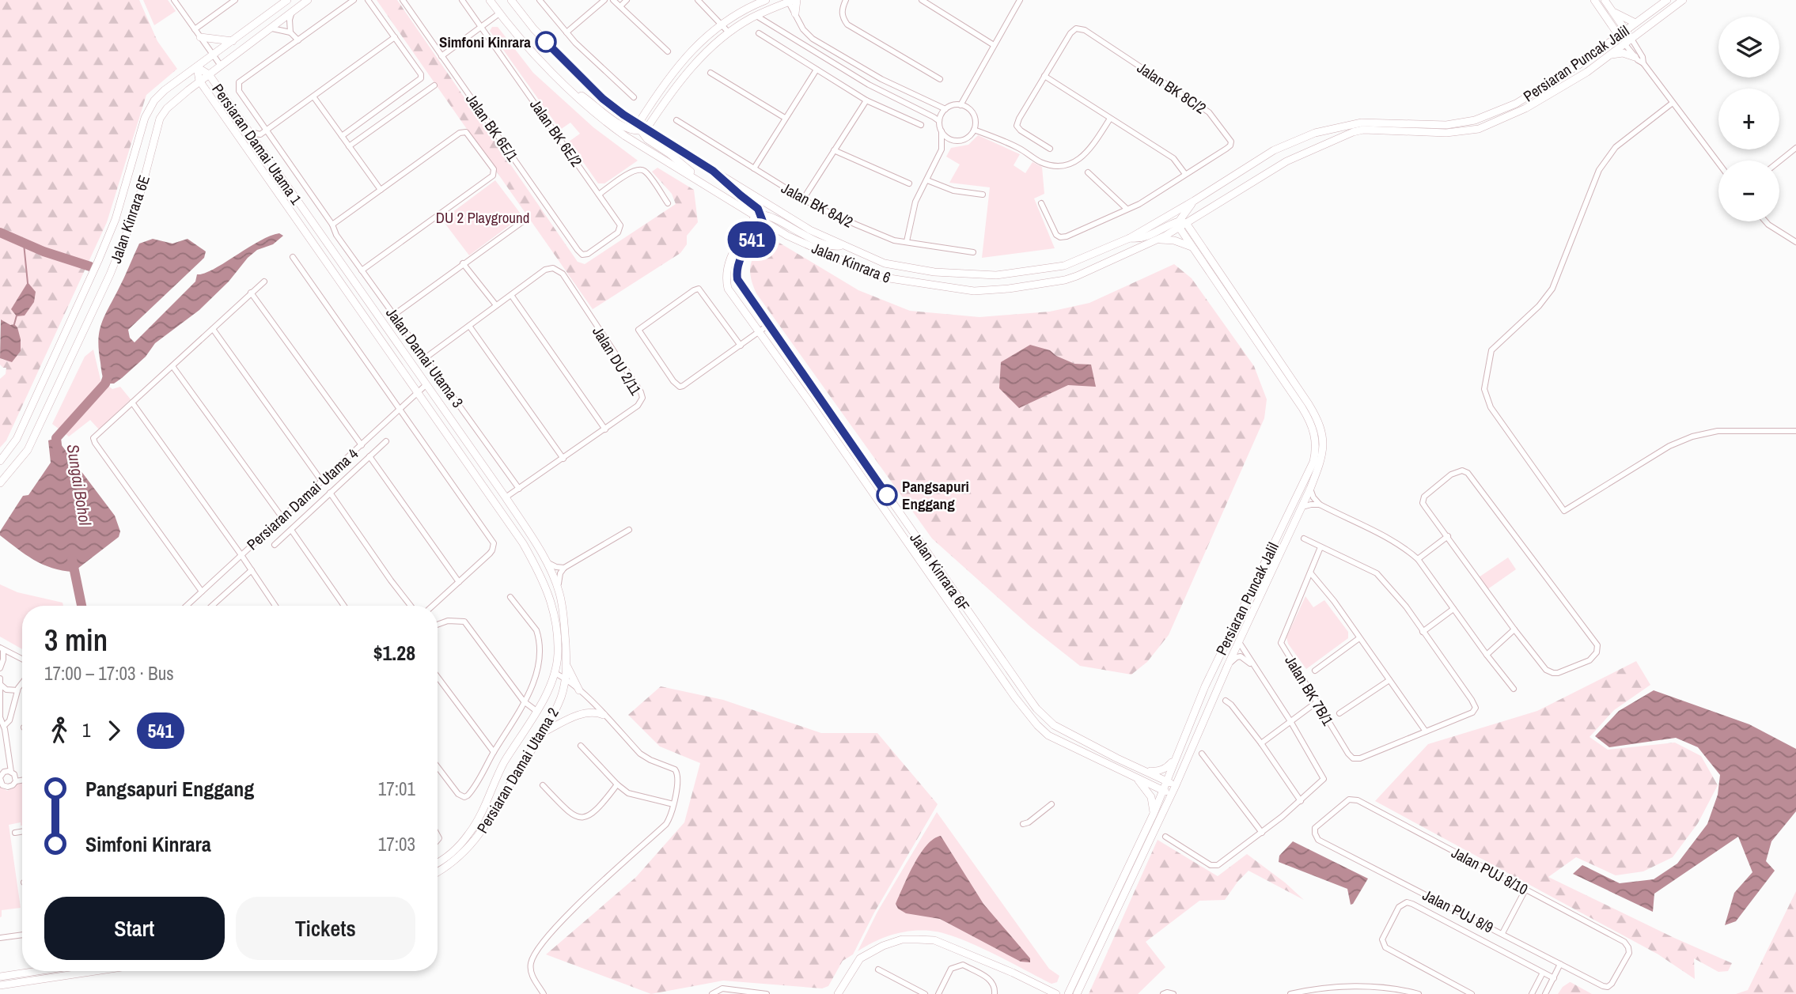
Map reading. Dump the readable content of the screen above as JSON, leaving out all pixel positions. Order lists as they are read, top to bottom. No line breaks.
{"streets":{"main road":["Persiaran Puncak Jalil","Persiaran Damai Utama 1","Jalan Kinrara 6E","Jalan Kinrara 6","Jalan Kinrara 6F","Persiaran Damai Utama 2"],"street":["Jalan BK 8C/2","Jalan BK 6E/1","Jalan BK 6E/2","Jalan BK 8A/2","Jalan Damai Utama 3","Jalan DU 2/11","Persiaran Damai Utama 4","Jalan BK 7B/1","Jalan PUJ 8/10","Jalan PUJ 8/9"]},"crossings":[["Persiaran Puncak Jalil","Jalan Kinrara 6"],["Persiaran Puncak Jalil","Jalan Kinrara 6F"],["Jalan BK 6E/1","Jalan BK 6E/2"],["Persiaran Damai Utama 1","Jalan Kinrara 6E"],["Persiaran Damai Utama 1","Persiaran Damai Utama 4"],["Persiaran Damai Utama 1","Persiaran Damai Utama 2"],["Jalan Kinrara 6","Jalan Kinrara 6F"],["Jalan Damai Utama 3","Jalan DU 2/11"],["Jalan DU 2/11","Persiaran Damai Utama 2"],["Persiaran Damai Utama 4","Persiaran Damai Utama 2"],["Jalan PUJ 8/10","Jalan PUJ 8/9"]],"water":["Sungai Bohol"],"parks":["DU 2 Playground"],"places":["Simfoni Kinrara","Pangsapuri Enggang"],"lines":["bus line 541"],"page":{"on_map":"541","map_buttons":["+","−"],"heading":["3 min","17:00 – 17:03 · Bus","$1.28"],"legs":["1","541"],"list":[{"name":"Pangsapuri Enggang","value":"17:01"},{"name":"Simfoni Kinrara","value":"17:03"}],"buttons":["Start","Tickets"]}}
